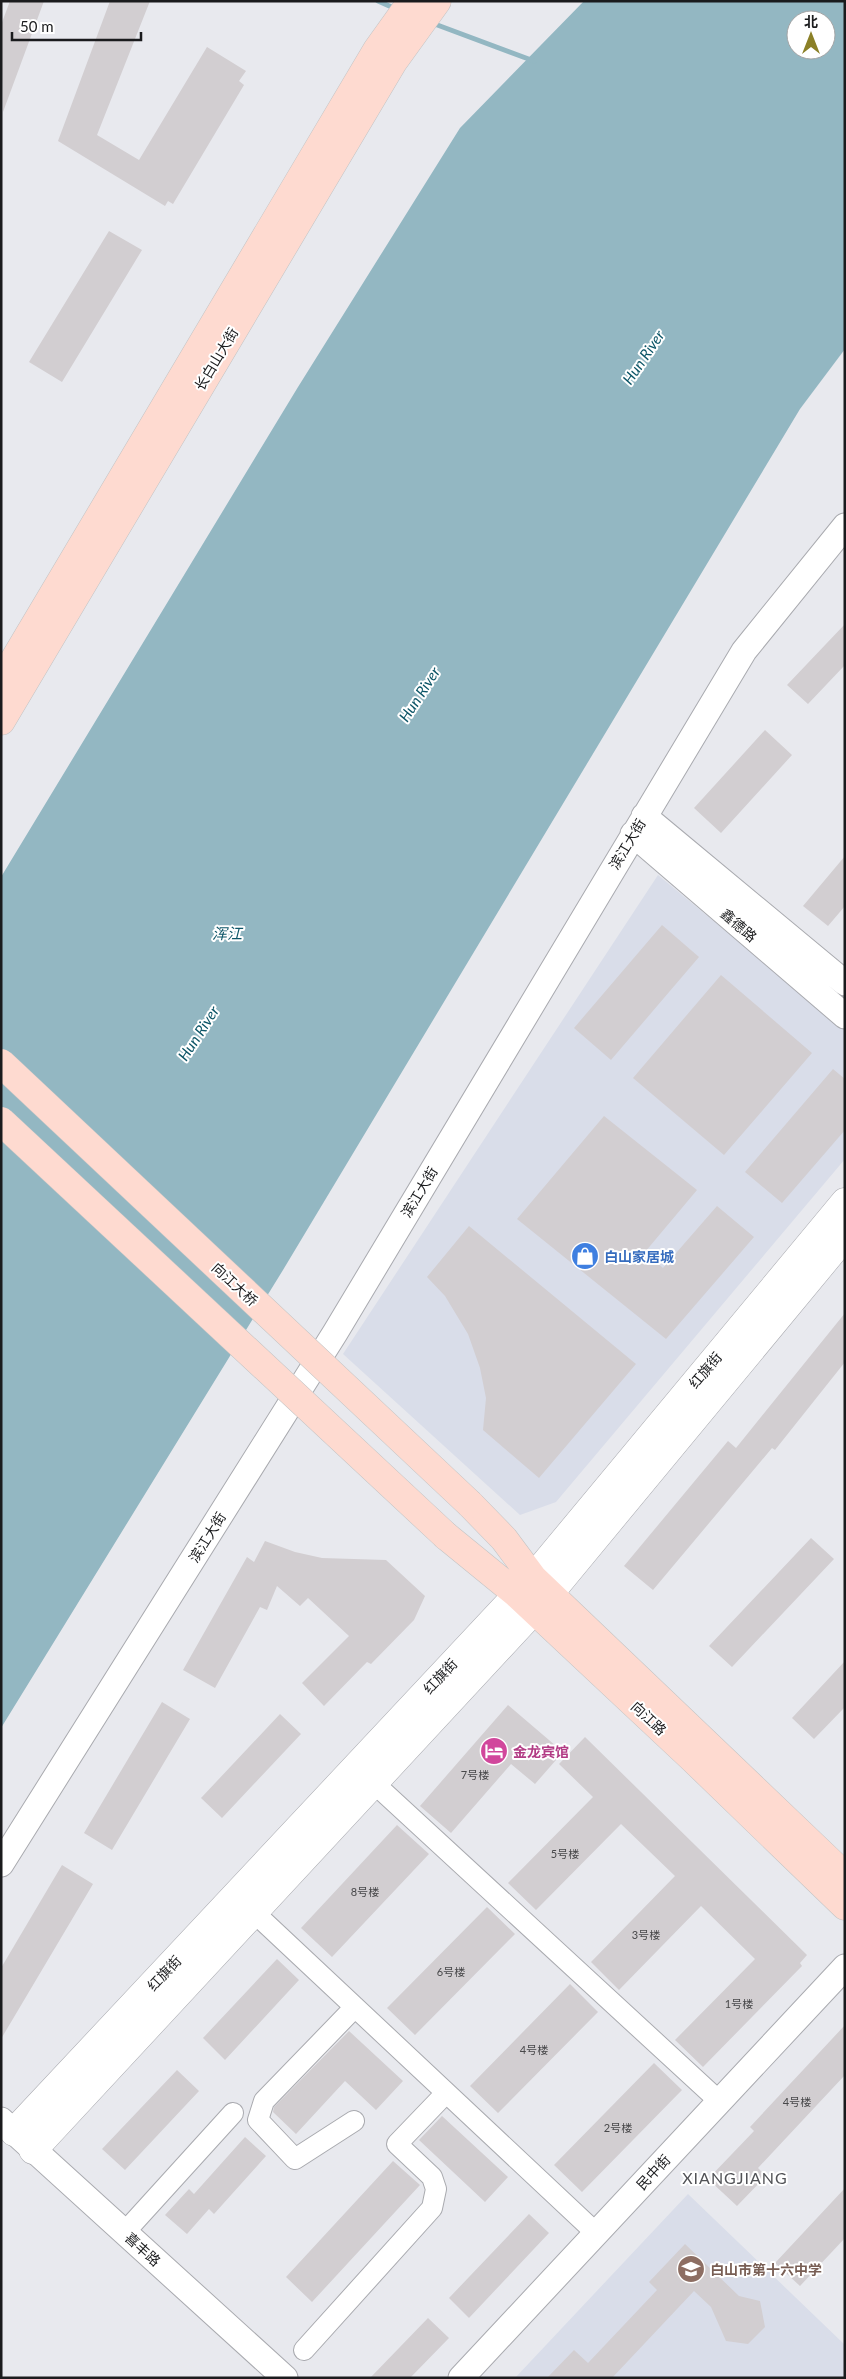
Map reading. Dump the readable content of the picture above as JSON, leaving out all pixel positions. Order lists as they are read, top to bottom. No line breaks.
{"streets":{"main road":["长白山大街","向江大桥","红旗街","向江路"],"street":["滨江大街","鑫德路","民中街","喜丰路"]},"crossings":[["滨江大街","鑫德路"],["向江大桥","向江路"],["红旗街","向江路"],["红旗街","喜丰路"]],"districts":["XIANGJIANG"],"water":["Hun River","浑江"],"places":{"shop":["白山家居城"],"hotel":["金龙宾馆"],"school or university":["白山市第十六中学"]},"house_numbers":["7号楼","5号楼","8号楼","3号楼","6号楼","1号楼","4号楼","4号楼","2号楼"],"scale_bar":"50 m","north":"top"}
